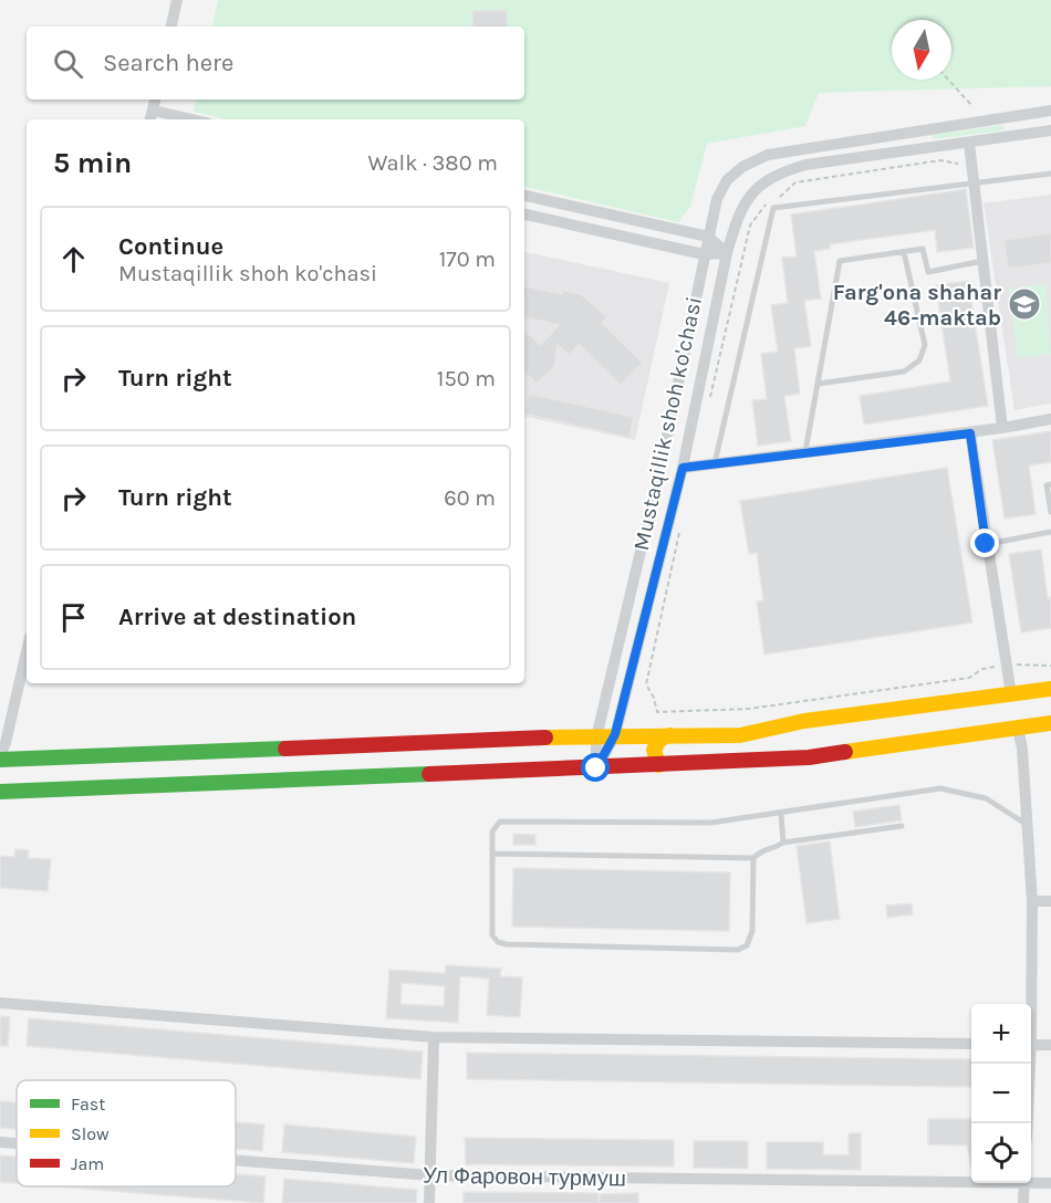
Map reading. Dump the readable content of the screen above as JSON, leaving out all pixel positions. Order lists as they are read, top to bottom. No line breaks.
{"streets":{"street":["Mustaqillik shoh ko'chasi","Ул Фаровон турмуш"]},"places":{"school or university":["Farg'ona shahar 46-maktab"]},"legend":["Fast","Slow","Jam"],"north":"bottom","page":{"search":"Search here","heading":["5 min","Walk · 380 m"],"list":[["Continue","Mustaqillik shoh ko'chasi","170 m"],["Turn right","150 m"],["Turn right","60 m"],"Arrive at destination"],"map_buttons":["+","−"]}}
